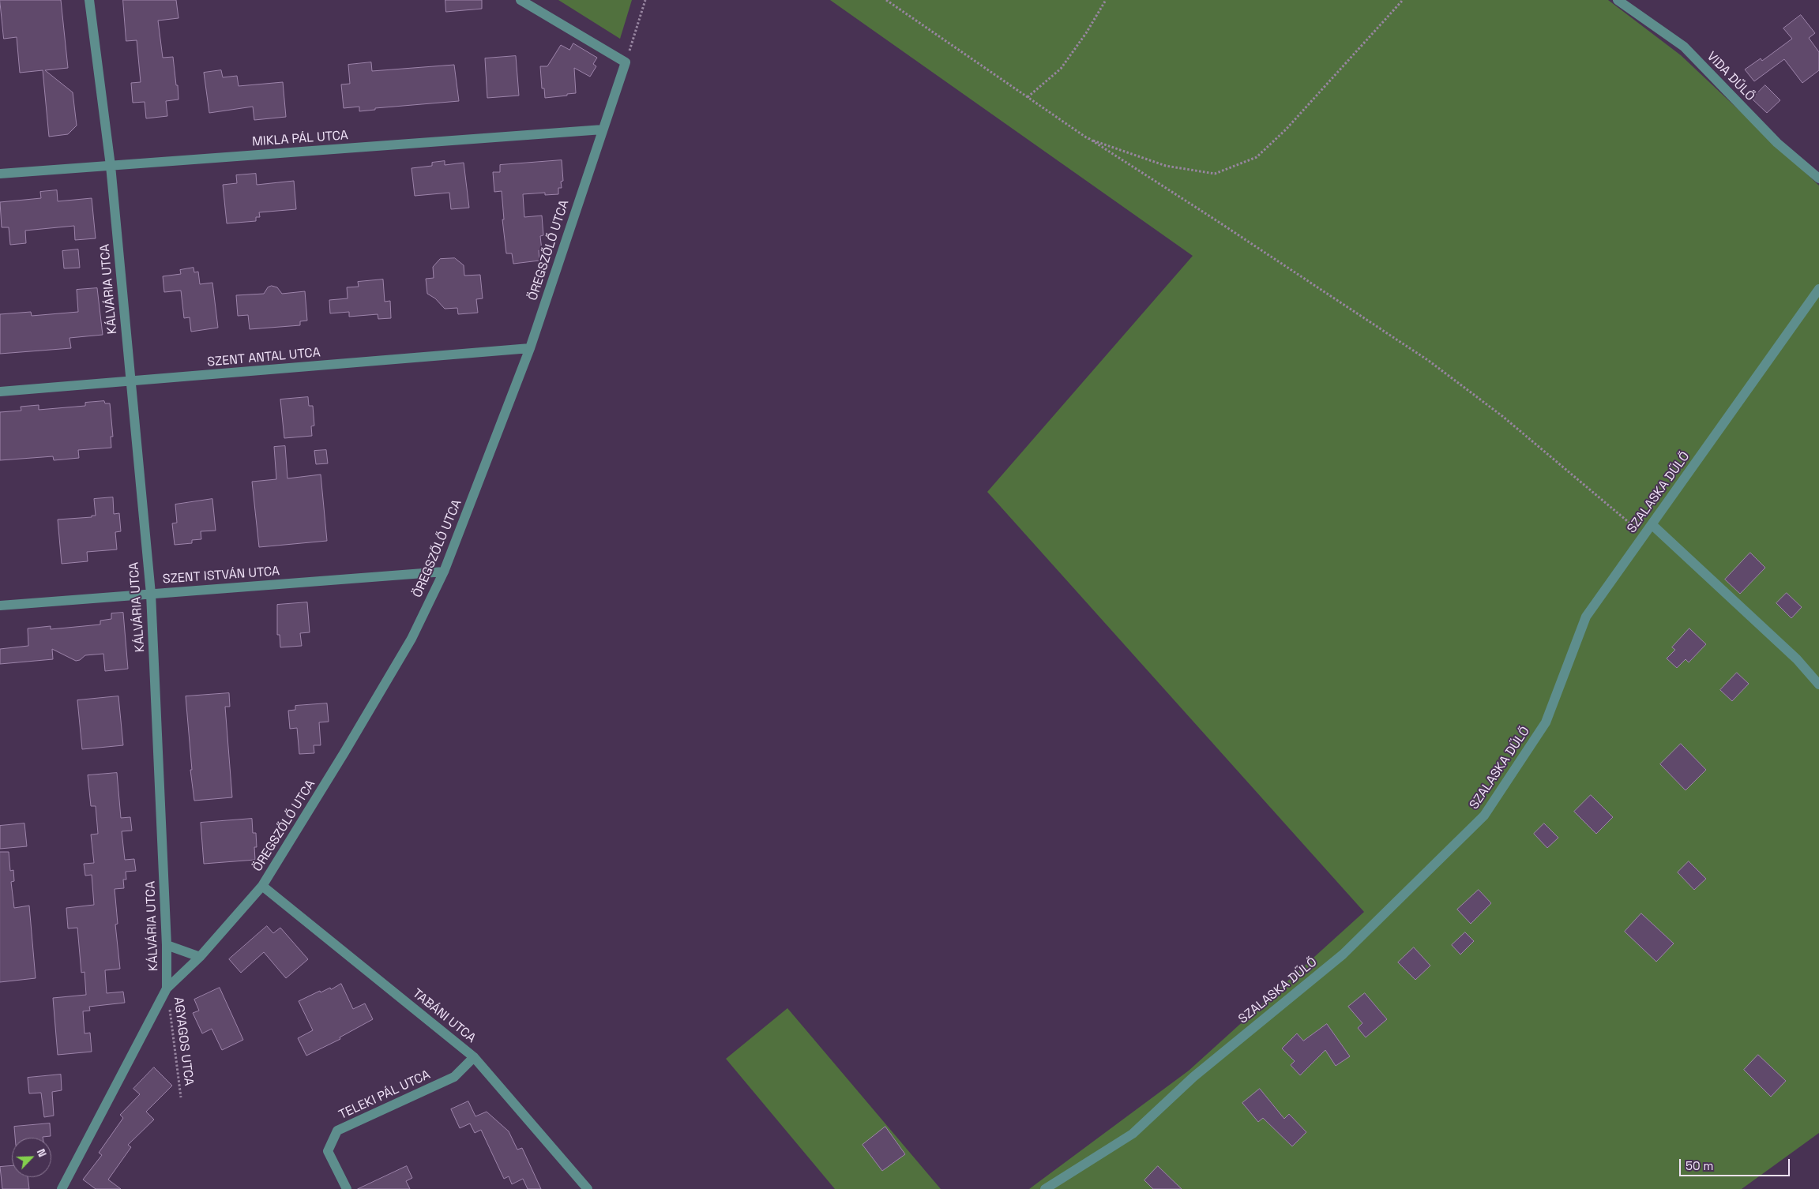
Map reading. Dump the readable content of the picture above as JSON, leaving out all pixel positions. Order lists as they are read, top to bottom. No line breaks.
{"streets":{"street":["VIDA DŰLŐ","MIKLA PÁL UTCA","ÖREGSZŐLŐ UTCA","KÁLVÁRIA UTCA","SZENT ANTAL UTCA","SZALASKA DŰLŐ","SZENT ISTVÁN UTCA","TABÁNI UTCA","TELEKI PÁL UTCA"],"path":["AGYAGOS UTCA"]},"crossings":[["MIKLA PÁL UTCA","ÖREGSZŐLŐ UTCA"],["MIKLA PÁL UTCA","KÁLVÁRIA UTCA"],["ÖREGSZŐLŐ UTCA","KÁLVÁRIA UTCA"],["ÖREGSZŐLŐ UTCA","SZENT ANTAL UTCA"],["ÖREGSZŐLŐ UTCA","SZENT ISTVÁN UTCA"],["ÖREGSZŐLŐ UTCA","TABÁNI UTCA"],["ÖREGSZŐLŐ UTCA","AGYAGOS UTCA"],["KÁLVÁRIA UTCA","SZENT ANTAL UTCA"],["KÁLVÁRIA UTCA","SZENT ISTVÁN UTCA"],["KÁLVÁRIA UTCA","AGYAGOS UTCA"],["TABÁNI UTCA","TELEKI PÁL UTCA"]],"scale_bar":"50 m","north":"top right"}
